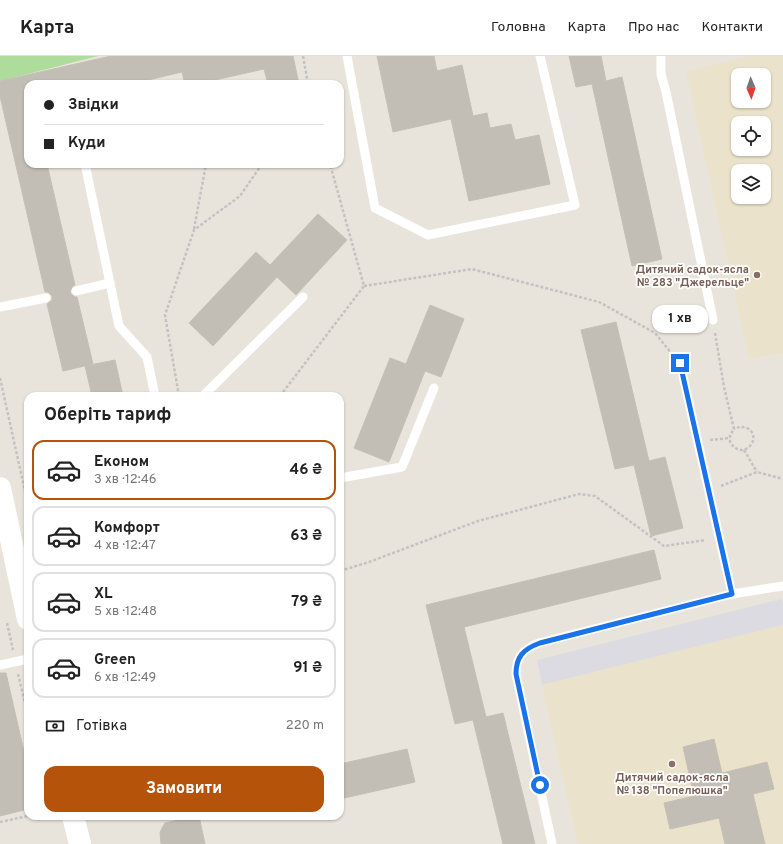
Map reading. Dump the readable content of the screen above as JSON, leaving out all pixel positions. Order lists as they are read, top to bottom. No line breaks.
{"places":["Дитячий садок-ясла № 283 \"Джерельце\"","Дитячий садок-ясла № 138 \"Попелюшка\""],"north":"bottom","page":{"header":"Карта","nav":["Головна","Карта","Про нас","Контакти"],"banner":["Звідки","Куди"],"bubble":"1 хв","heading":"Оберіть тариф","list":[{"name":"Економ","note":"3 хв · 12:46","value":"46 ₴"},{"name":"Комфорт","note":"4 хв · 12:47","value":"63 ₴"},{"name":"XL","note":"5 хв · 12:48","value":"79 ₴"},{"name":"Green","note":"6 хв · 12:49","value":"91 ₴"}],"pay":["Готівка","220 m"],"buttons":"Замовити"}}
